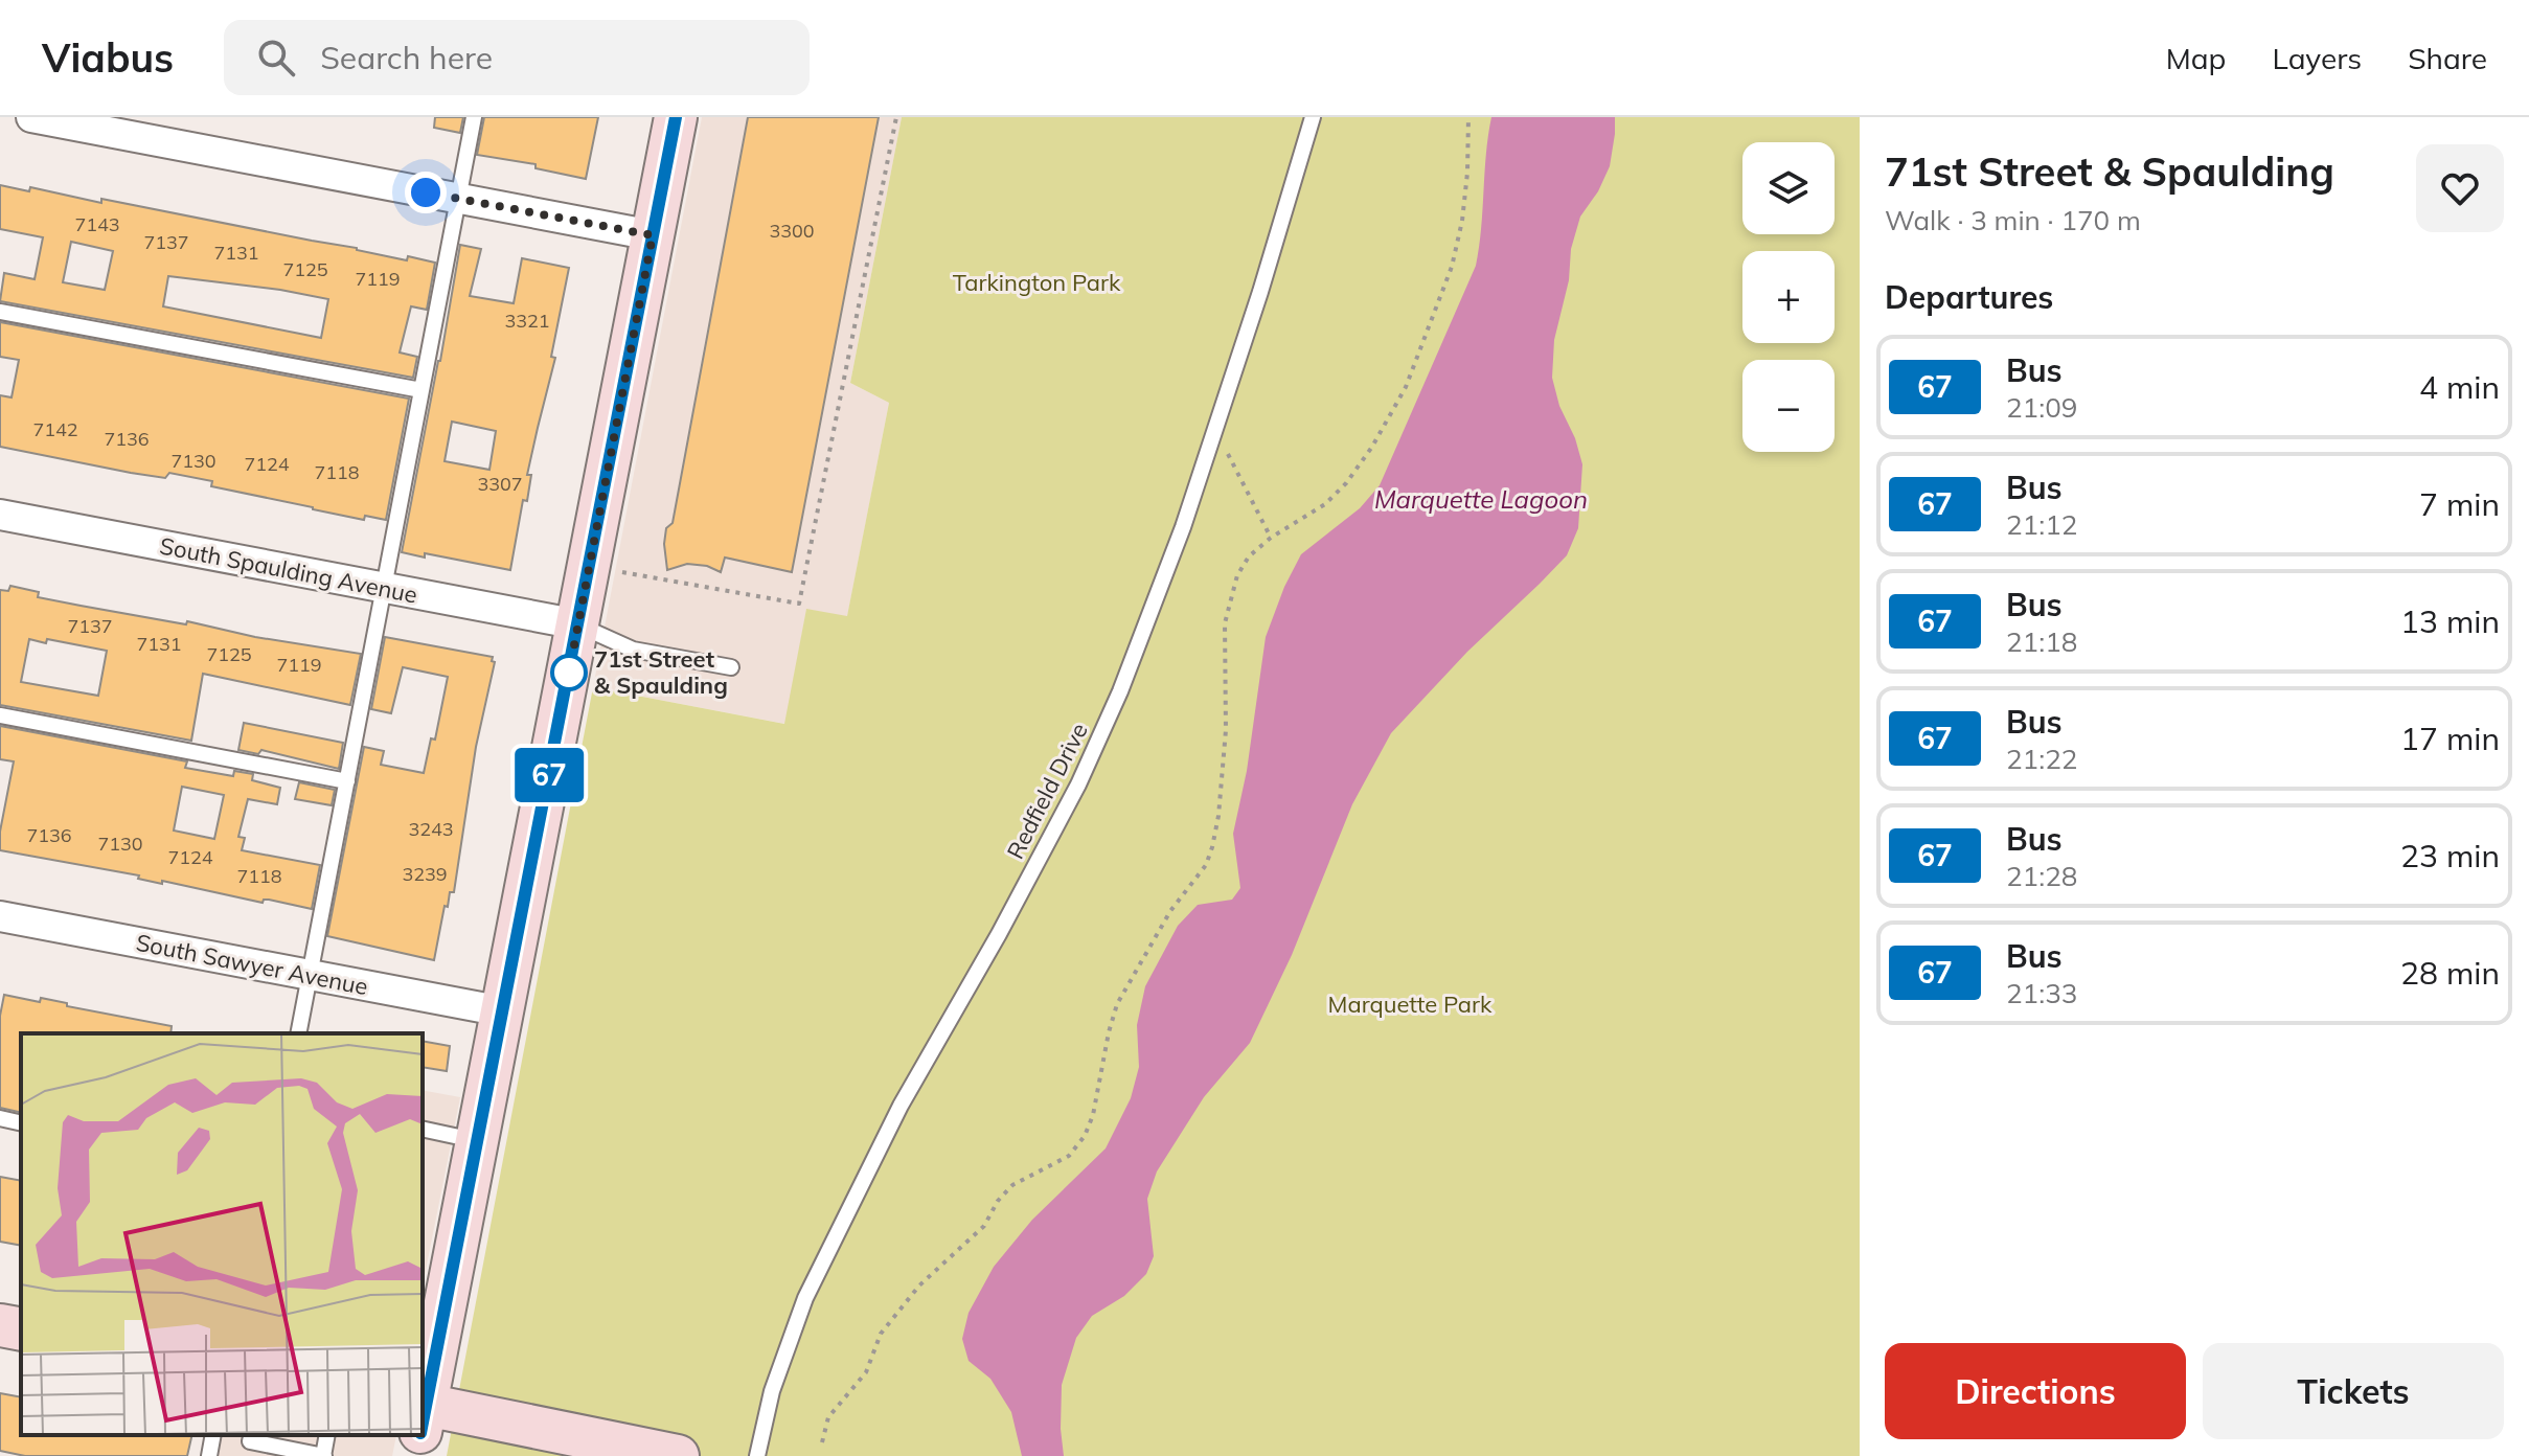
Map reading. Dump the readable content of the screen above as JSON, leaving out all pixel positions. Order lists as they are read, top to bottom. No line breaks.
{"streets":{"street":["South Spaulding Avenue","South Sawyer Avenue"],"lane":["Redfield Drive"]},"water":["Marquette Lagoon"],"parks":["Tarkington Park","Marquette Park"],"places":["71st Street & Spaulding"],"lines":["bus line 67"],"house_numbers":["7143","3300","7137","7131","7125","7119","3321","7142","7136","7130","7124","7118","3307","7137","7131","7125","7119","3243","7136","7130","7124","3239","7118"],"page":{"header":"Viabus","search":"Search here","nav":["Map","Layers","Share"],"on_map":"67","heading":[["71st Street & Spaulding","Walk · 3 min · 170 m"],"Departures"],"map_buttons":["+","−"],"list":[{"mark":"67","name":"Bus","note":"21:09","value":"4 min"},{"mark":"67","name":"Bus","note":"21:12","value":"7 min"},{"mark":"67","name":"Bus","note":"21:18","value":"13 min"},{"mark":"67","name":"Bus","note":"21:22","value":"17 min"},{"mark":"67","name":"Bus","note":"21:28","value":"23 min"},{"mark":"67","name":"Bus","note":"21:33","value":"28 min"}],"buttons":["Directions","Tickets"]}}
